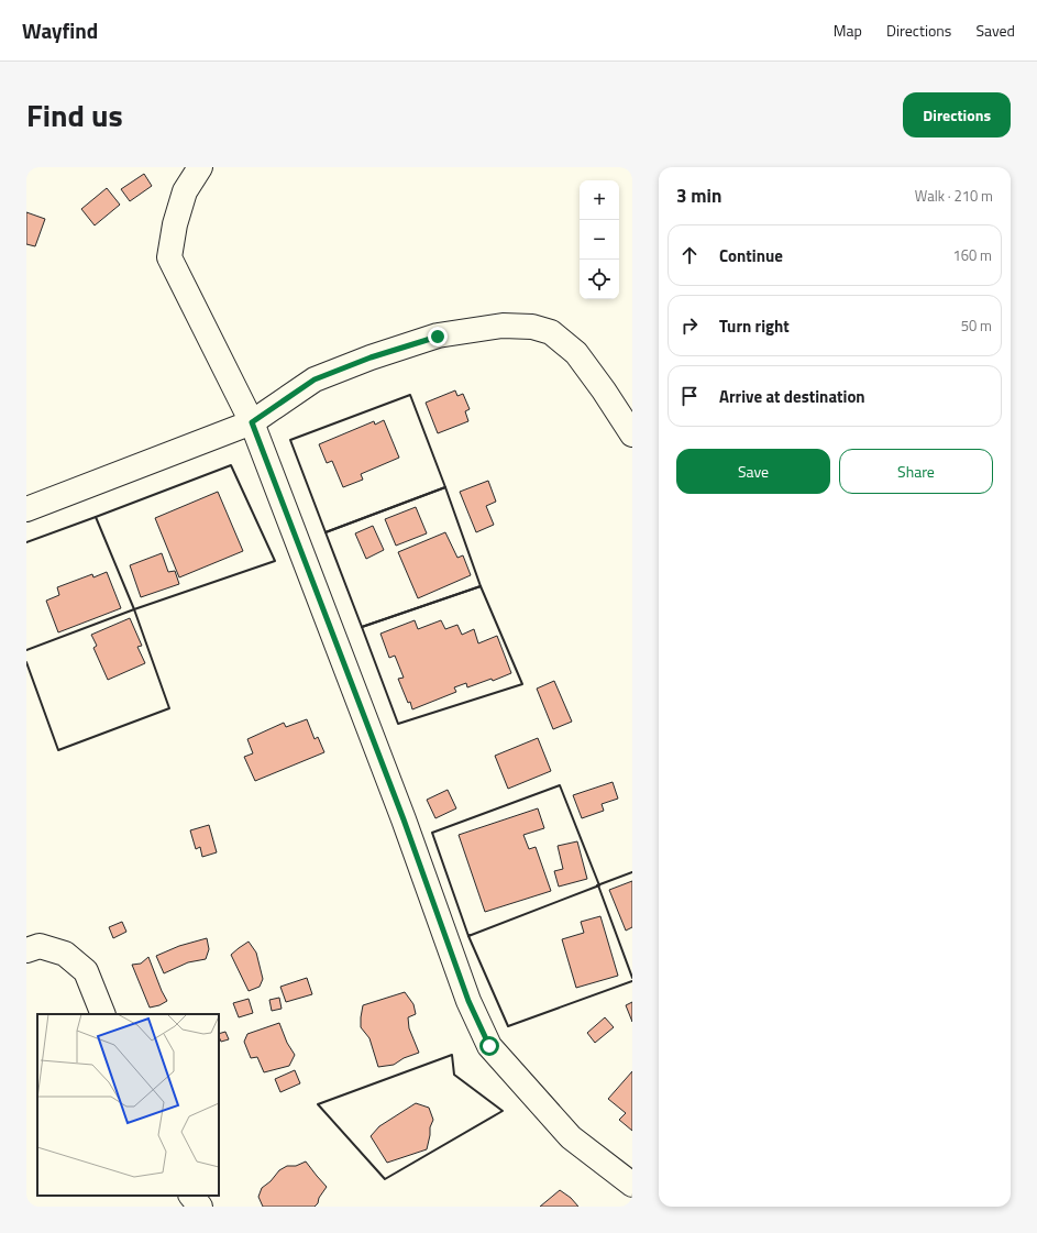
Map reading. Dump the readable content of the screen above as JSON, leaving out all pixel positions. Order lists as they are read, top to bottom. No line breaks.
{"page":{"header":"Wayfind","nav":["Map","Directions","Saved"],"title":"Find us","buttons":["Directions",["Save","Share"]],"heading":["3 min","Walk · 210 m"],"map_buttons":["+","−"],"list":[["Continue","160 m"],["Turn right","50 m"],"Arrive at destination"]}}
